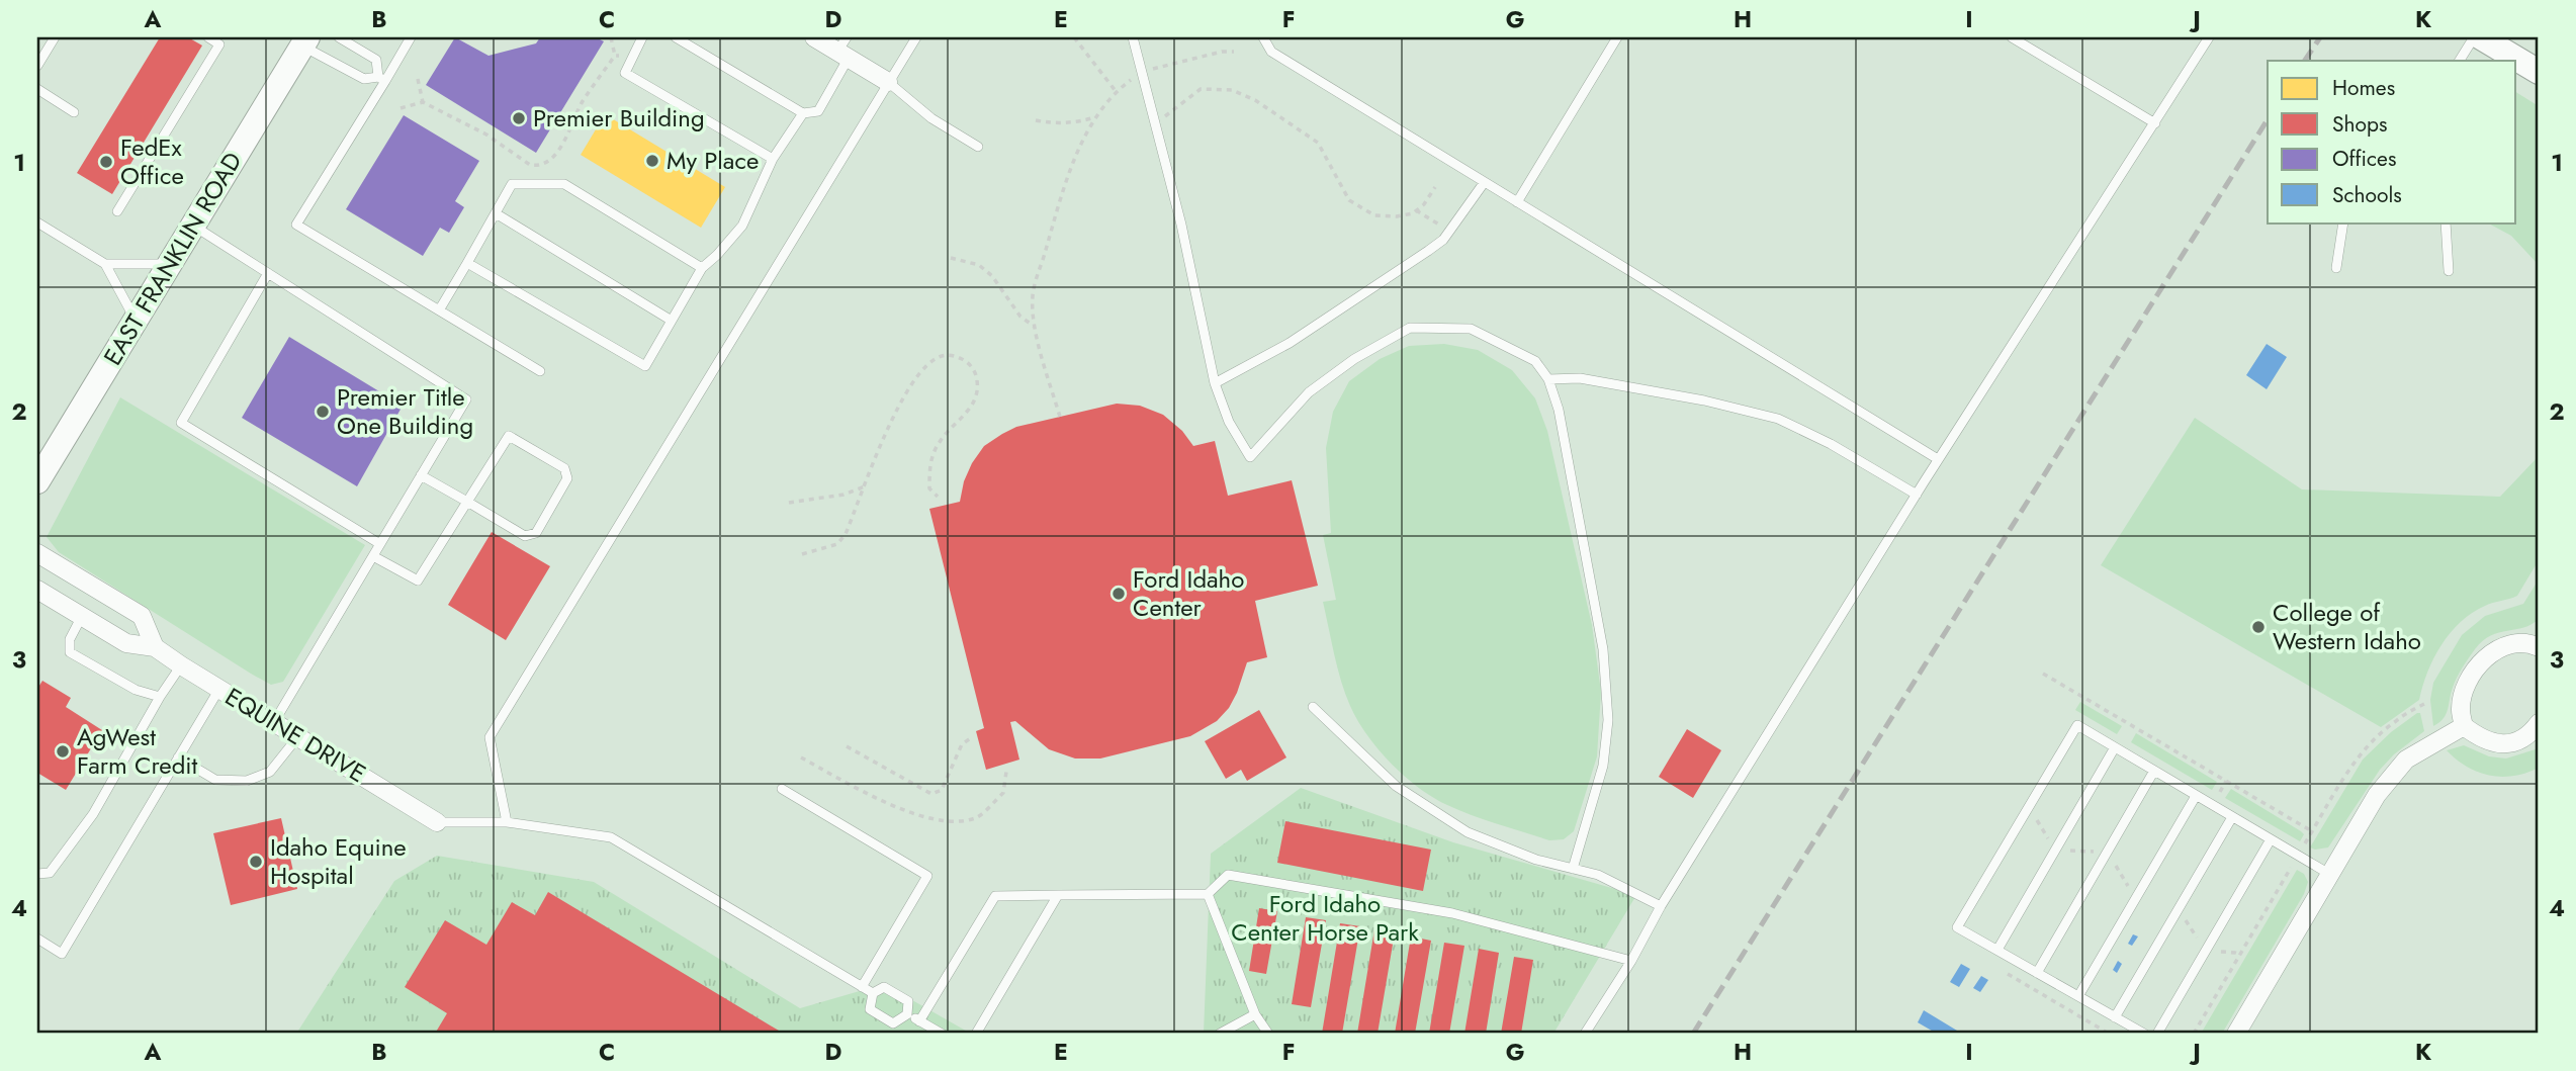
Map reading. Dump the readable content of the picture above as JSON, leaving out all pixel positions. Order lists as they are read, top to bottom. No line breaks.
{"streets":{"main road":["EAST FRANKLIN ROAD"],"street":["EQUINE DRIVE"]},"parks":["Ford Idaho Center Horse Park"],"places":["Premier Building","My Place","FedEx Office","Premier Title One Building","Ford Idaho Center","College of Western Idaho","AgWest Farm Credit","Idaho Equine Hospital"],"legend":["Homes","Shops","Offices","Schools"],"grid":{"columns":["A","B","C","D","E","F","G","H","I","J","K"],"rows":["1","2","3","4"]}}
